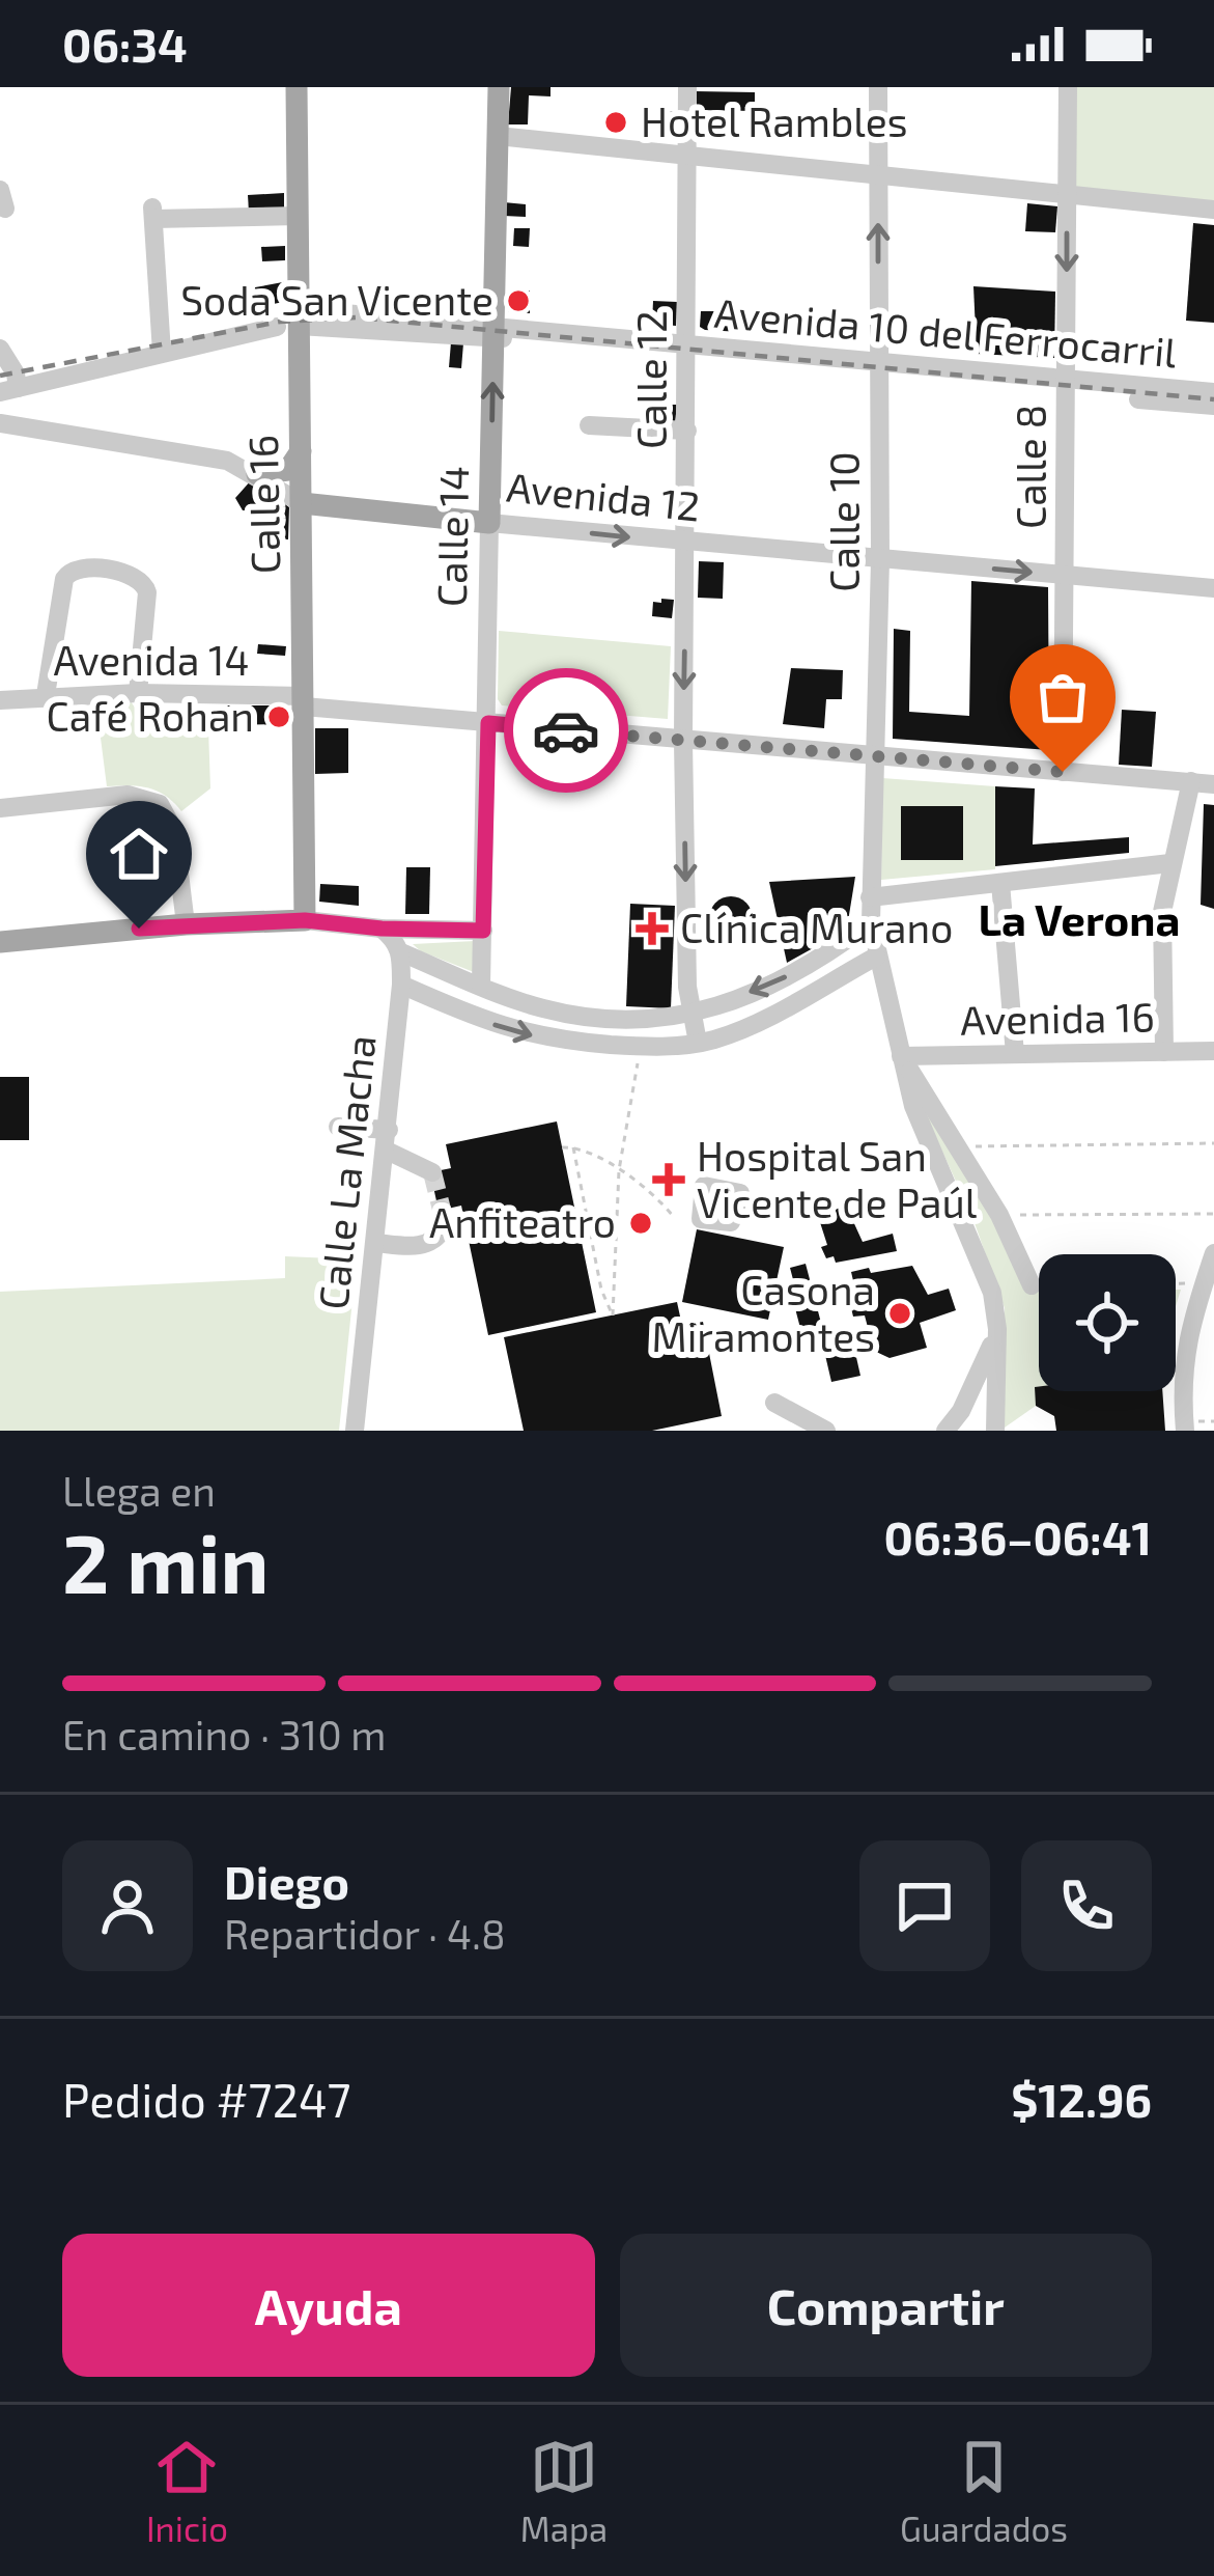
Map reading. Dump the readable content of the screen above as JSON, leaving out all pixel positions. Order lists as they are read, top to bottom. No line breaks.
{"streets":{"main road":["Avenida 12","Calle 16","Calle 14"],"street":["Avenida 10 del Ferrocarril","Calle 12","Calle 8","Calle 10","Avenida 14","Avenida 16","Calle La Macha"]},"crossings":[["Avenida 10 del Ferrocarril","Calle 12"],["Avenida 10 del Ferrocarril","Calle 8"],["Avenida 10 del Ferrocarril","Calle 16"],["Avenida 10 del Ferrocarril","Calle 10"],["Avenida 10 del Ferrocarril","Calle 14"],["Calle 12","Avenida 12"],["Calle 12","Avenida 14"],["Calle 8","Avenida 12"],["Calle 8","Avenida 14"],["Avenida 12","Calle 16"],["Avenida 12","Calle 10"],["Avenida 12","Calle 14"],["Calle 16","Avenida 14"],["Calle 10","Avenida 14"],["Calle 10","Avenida 16"],["Calle 14","Avenida 14"]],"one_way":["Calle 12"],"districts":["La Verona"],"places":{"other":["Hotel Rambles","Soda San Vicente","Café Rohan","Anfiteatro","Casona Miramontes"],"health":["Clínica Murano","Hospital San Vicente de Paúl"]},"page":{"status":"06:34","heading":["2 min","Llega en","06:36–06:41"],"panel":["Diego","Repartidor · 4.8","Pedido #7247","$12.96"],"bar":"En camino · 310 m","buttons":["Ayuda","Compartir"],"tabs":["Inicio","Mapa","Guardados"]}}
